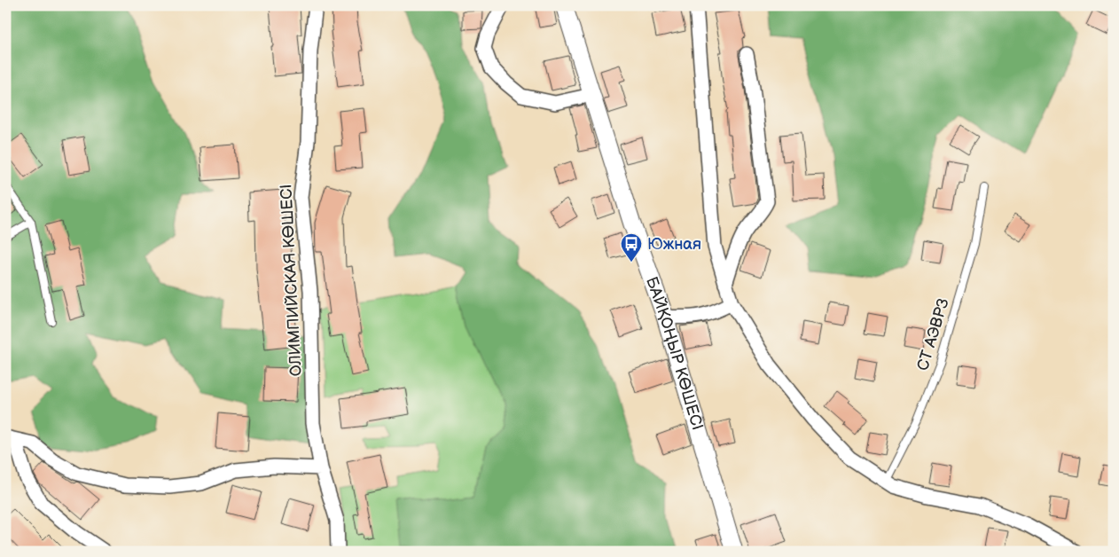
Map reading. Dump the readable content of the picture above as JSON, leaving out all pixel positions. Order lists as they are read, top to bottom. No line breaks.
{"streets":{"street":["ОЛИМПИЙСКАЯ КӨШЕСІ","БАЙҚОҢЫР КӨШЕСІ"],"lane":["СТ АЭВРЗ"]},"places":{"bus stop":["Южная"]}}
